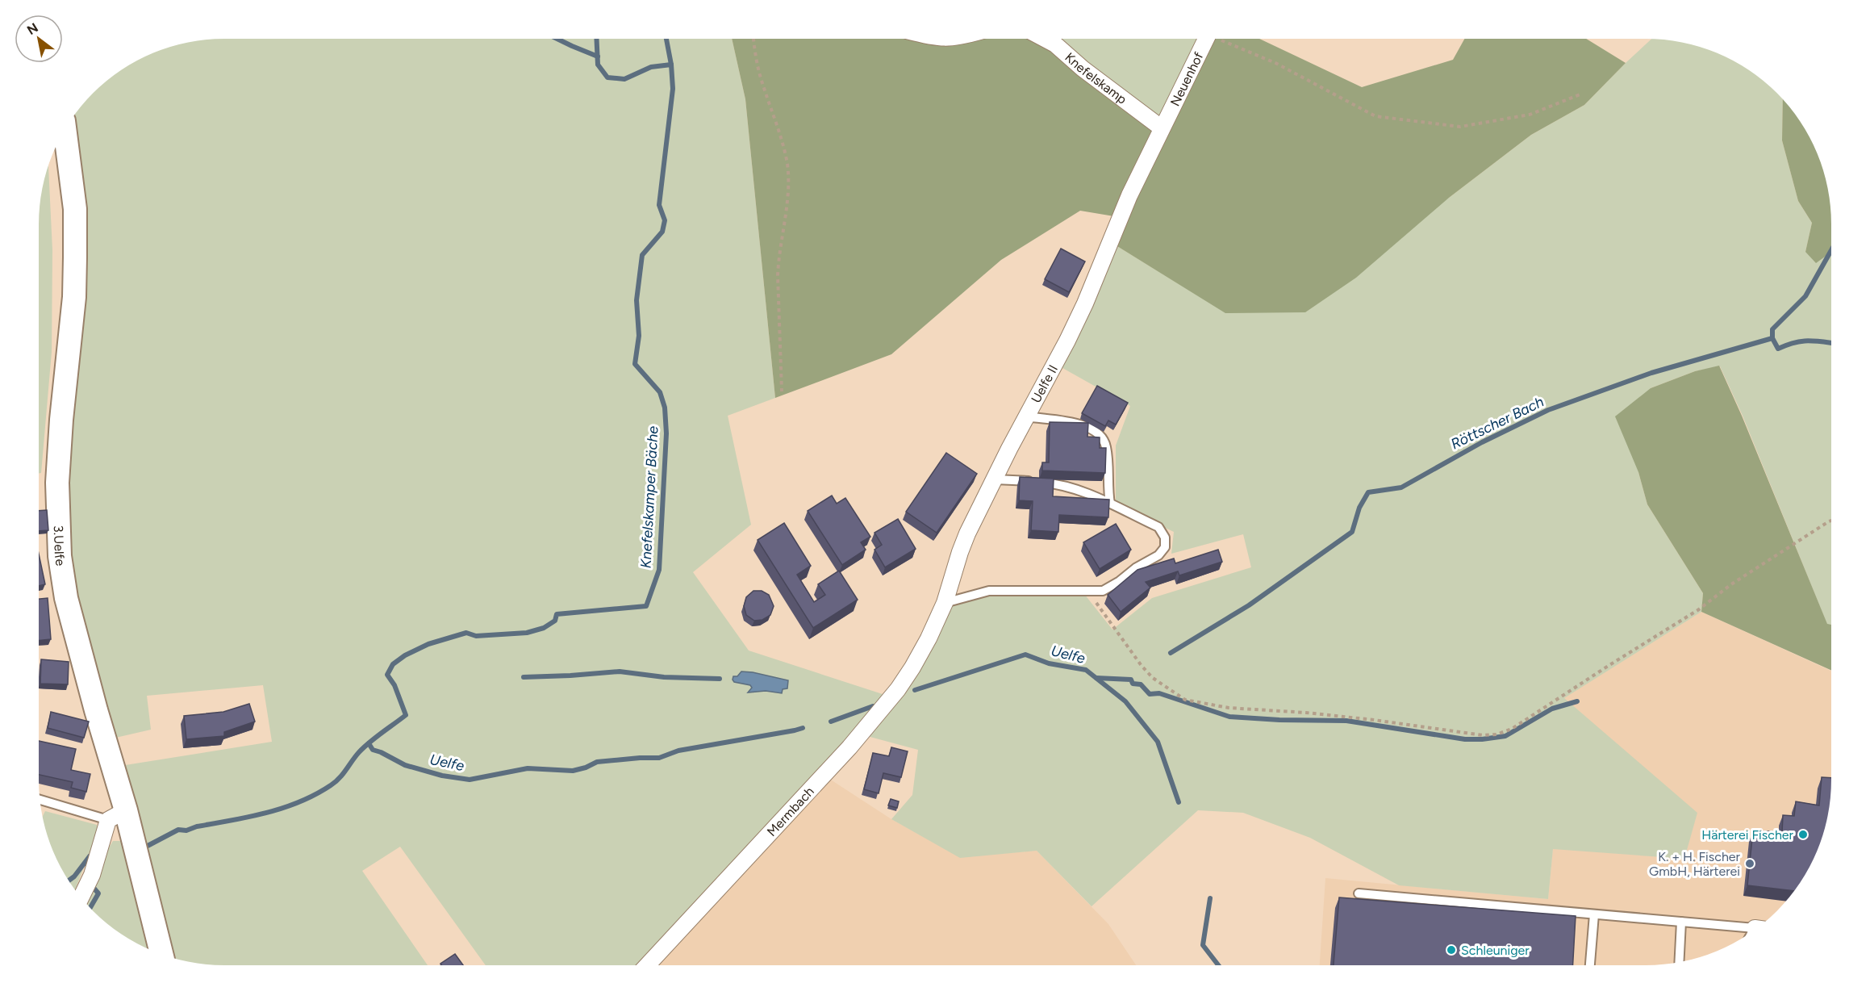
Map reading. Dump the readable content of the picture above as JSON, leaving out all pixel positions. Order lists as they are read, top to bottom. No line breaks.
{"streets":{"street":["Knefelskamp","Neuenhof","Uelfe II","3.Uelfe","Mermbach"]},"crossings":[["Knefelskamp","Neuenhof"],["Knefelskamp","Uelfe II"],["Neuenhof","Uelfe II"],["Uelfe II","Mermbach"]],"water":["Röttscher Bach","Knefelskamper Bäche","Uelfe"],"places":["Härterei Fischer","K. + H. Fischer GmbH, Härterei","Schleuniger"],"north":"top left"}
